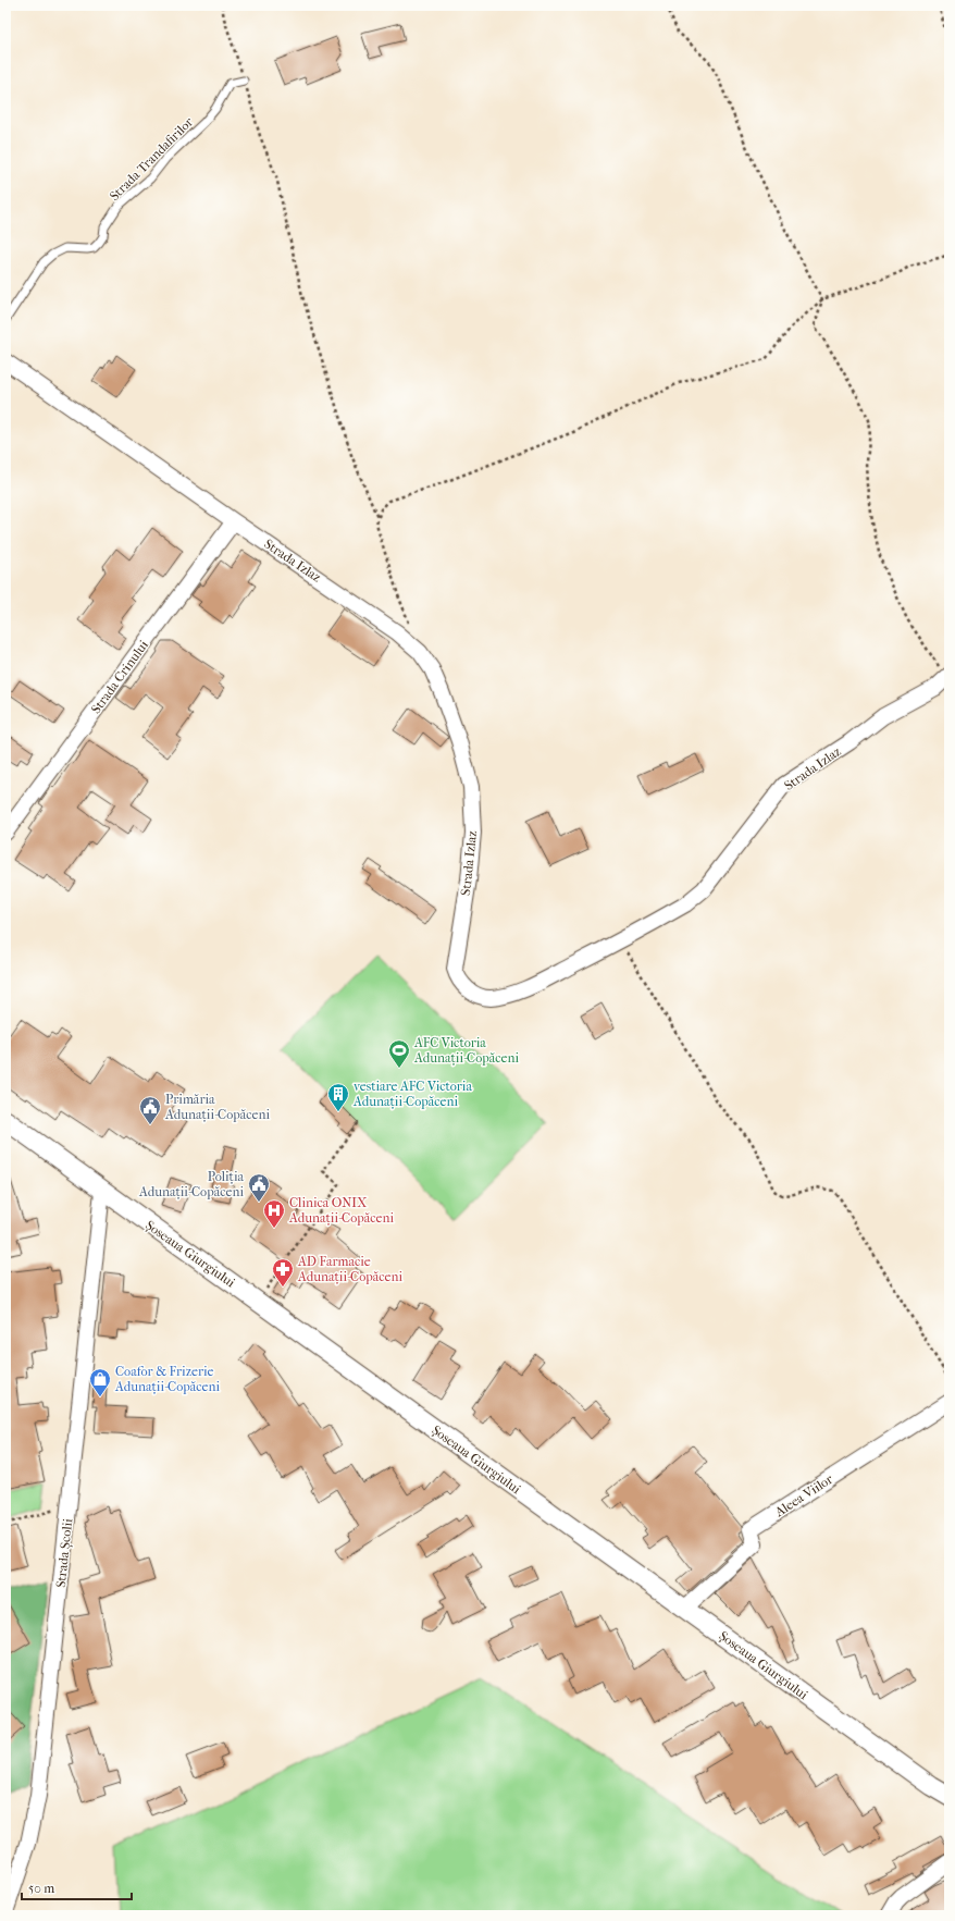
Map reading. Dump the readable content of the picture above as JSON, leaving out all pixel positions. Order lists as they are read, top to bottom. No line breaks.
{"streets":{"street":["Strada Izlaz","Strada Crinului","Șoseaua Giurgiului","Aleea Viilor","Strada Școlii"],"lane":["Strada Trandafirilor"]},"crossings":[["Strada Izlaz","Strada Crinului"],["Șoseaua Giurgiului","Aleea Viilor"],["Șoseaua Giurgiului","Strada Școlii"]],"places":{"sports":["AFC Victoria Adunații-Copăceni"],"building":["vestiare AFC Victoria Adunații-Copăceni"],"public building":["Primăria Adunații-Copăceni","Poliția Adunații-Copăceni"],"hospital":["Clinica ONIX Adunații-Copăceni"],"pharmacy":["AD Farmacie Adunații-Copăceni"],"shop":["Coafor & Frizerie Adunații-Copăceni"]},"scale_bar":"50 m"}
